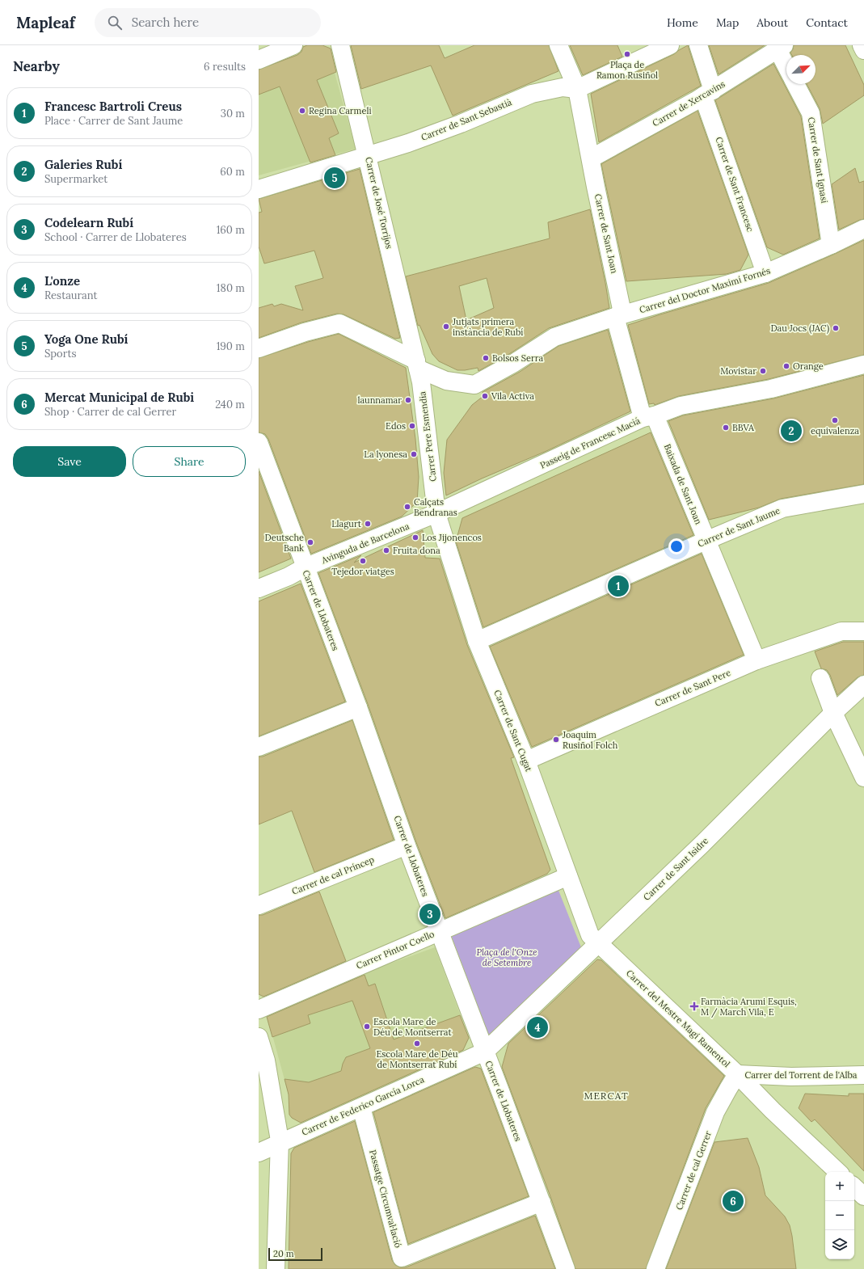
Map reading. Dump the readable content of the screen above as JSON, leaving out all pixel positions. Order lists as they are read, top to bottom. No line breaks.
{"streets":{"street":["Carrer de Xercavins","Carrer de Sant Sebastià","Carrer de Sant Ignasi","Carrer de Sant Francesc","Carrer de José Torrijos","Carrer de Sant Joan","Carrer del Doctor Maximí Fornés","Carrer Pere Esmendia","Passeig de Francesc Maciá","Baixada de Sant Joan","Carrer de Sant Jaume","Avinguda de Barcelona","Carrer de Llobateres","Carrer de Sant Pere","Carrer de Sant Cugat","Carrer de Sant Isidre","Carrer de cal Príncep","Carrer Pintor Coello","Carrer del Mestre Magí Ramentol","Carrer del Torrent de l'Alba","Carrer de Federico García Lorca","Carrer de cal Gerrer","Passatge Circumval·lació"]},"crossings":[["Carrer de Xercavins","Carrer de Sant Francesc"],["Carrer de Xercavins","Carrer de Sant Joan"],["Carrer de Sant Sebastià","Carrer de José Torrijos"],["Carrer de Sant Sebastià","Carrer de Sant Joan"],["Carrer de Sant Ignasi","Carrer del Doctor Maximí Fornés"],["Carrer de Sant Francesc","Carrer del Doctor Maximí Fornés"],["Carrer de José Torrijos","Carrer del Doctor Maximí Fornés"],["Carrer de José Torrijos","Carrer Pere Esmendia"],["Carrer de Sant Joan","Carrer del Doctor Maximí Fornés"],["Carrer del Doctor Maximí Fornés","Carrer Pere Esmendia"],["Carrer Pere Esmendia","Passeig de Francesc Maciá"],["Carrer Pere Esmendia","Avinguda de Barcelona"],["Carrer Pere Esmendia","Carrer de Sant Cugat"],["Passeig de Francesc Maciá","Baixada de Sant Joan"],["Passeig de Francesc Maciá","Avinguda de Barcelona"],["Passeig de Francesc Maciá","Carrer de Sant Cugat"],["Baixada de Sant Joan","Carrer de Sant Jaume"],["Baixada de Sant Joan","Carrer de Sant Pere"],["Carrer de Sant Jaume","Carrer de Sant Cugat"],["Avinguda de Barcelona","Carrer de Llobateres"],["Avinguda de Barcelona","Carrer de Sant Cugat"],["Carrer de Llobateres","Carrer de Sant Isidre"],["Carrer de Llobateres","Carrer de cal Príncep"],["Carrer de Llobateres","Carrer Pintor Coello"],["Carrer de Llobateres","Carrer de Federico García Lorca"],["Carrer de Llobateres","Passatge Circumval·lació"],["Carrer de Sant Pere","Carrer de Sant Cugat"],["Carrer de Sant Cugat","Carrer de Sant Isidre"],["Carrer de Sant Cugat","Carrer Pintor Coello"],["Carrer de Sant Cugat","Carrer del Mestre Magí Ramentol"],["Carrer de Sant Isidre","Carrer del Mestre Magí Ramentol"],["Carrer de Sant Isidre","Carrer de Federico García Lorca"],["Carrer del Mestre Magí Ramentol","Carrer del Torrent de l'Alba"],["Carrer del Mestre Magí Ramentol","Carrer de cal Gerrer"],["Carrer del Torrent de l'Alba","Carrer de cal Gerrer"],["Carrer de Federico García Lorca","Passatge Circumval·lació"]],"districts":["MERCAT"],"parks":["Plaça de l'Onze de Setembre"],"places":{"other":["Plaça de Ramon Rusiñol","Regina Carmeli","Jutjats primera instància de Rubí","Dau Jocs (JAC)","Bolsos Serra","Orange","Movistar","Vila Activa","launnamar","equivalenza","Edos","BBVA","La lyonesa","Calçats Bendranas","Llagurt","Los Jijonencos","Deutsche Bank","Fruita dona","Tejedor viatges","Joaquim Rusiñol Folch","Escola Mare de Déu de Montserrat","Escola Mare de Déu de Montserrat Rubí"],"health":["Farmàcia Arumi Esquis, M / March Vila, E"]},"scale_bar":"20 m","north":"top right","page":{"header":"Mapleaf","search":"Search here","nav":["Home","Map","About","Contact"],"heading":["Nearby","6 results"],"list":[{"mark":"1","name":"Francesc Bartroli Creus","note":"Place · Carrer de Sant Jaume","value":"30 m"},{"mark":"2","name":"Galeries Rubí","note":"Supermarket","value":"60 m"},{"mark":"3","name":"Codelearn Rubí","note":"School · Carrer de Llobateres","value":"160 m"},{"mark":"4","name":"L'onze","note":"Restaurant","value":"180 m"},{"mark":"5","name":"Yoga One Rubí","note":"Sports","value":"190 m"},{"mark":"6","name":"Mercat Municipal de Rubi","note":"Shop · Carrer de cal Gerrer","value":"240 m"}],"pins":["5","2","1","3","4","6"],"buttons":["Save","Share"],"map_buttons":["+","−"],"scale":"20 m"}}
